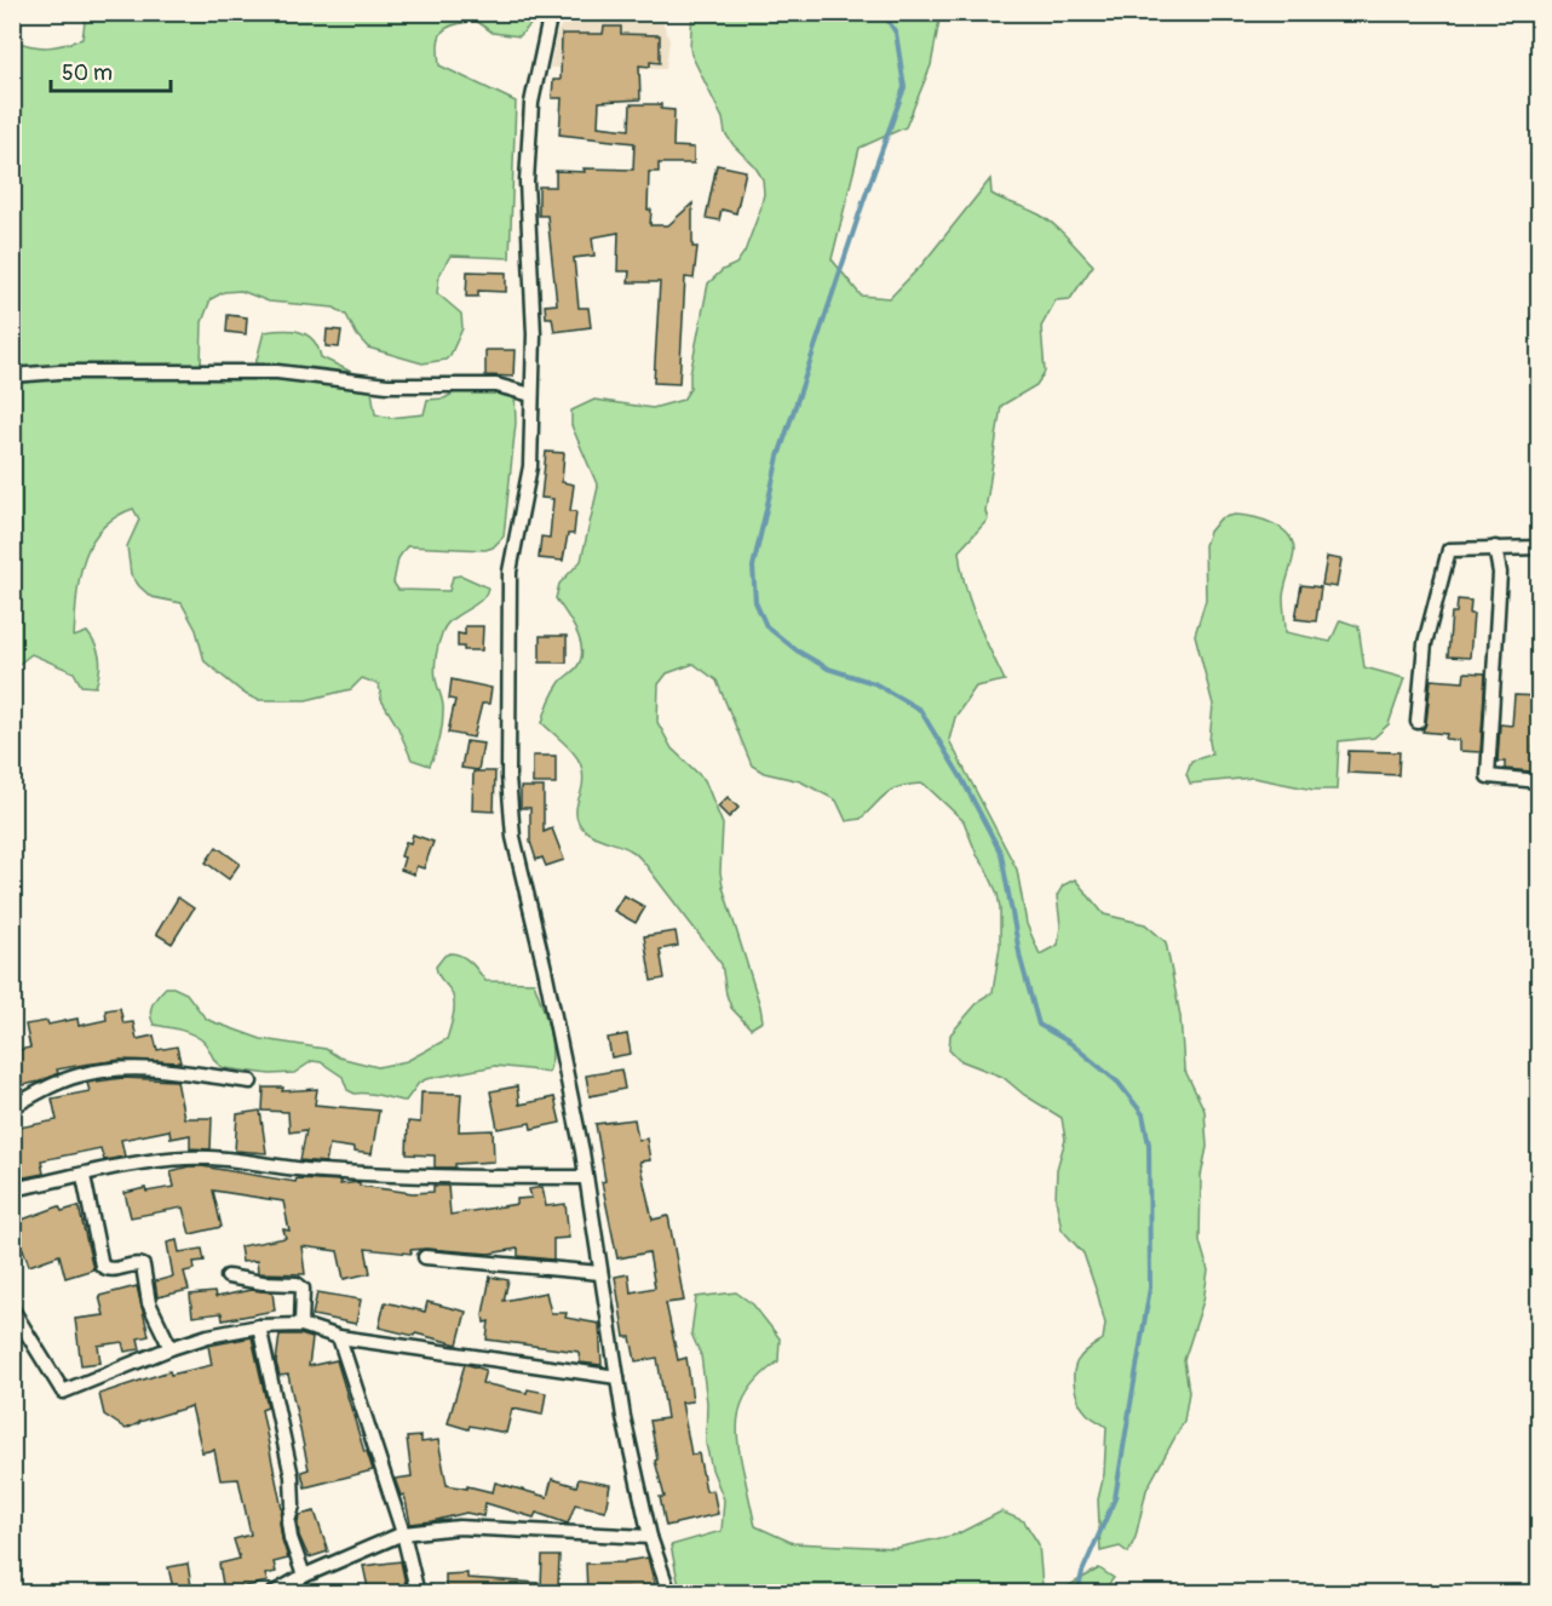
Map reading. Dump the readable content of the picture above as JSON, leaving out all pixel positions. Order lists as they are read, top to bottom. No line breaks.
{"scale_bar":"50 m"}
